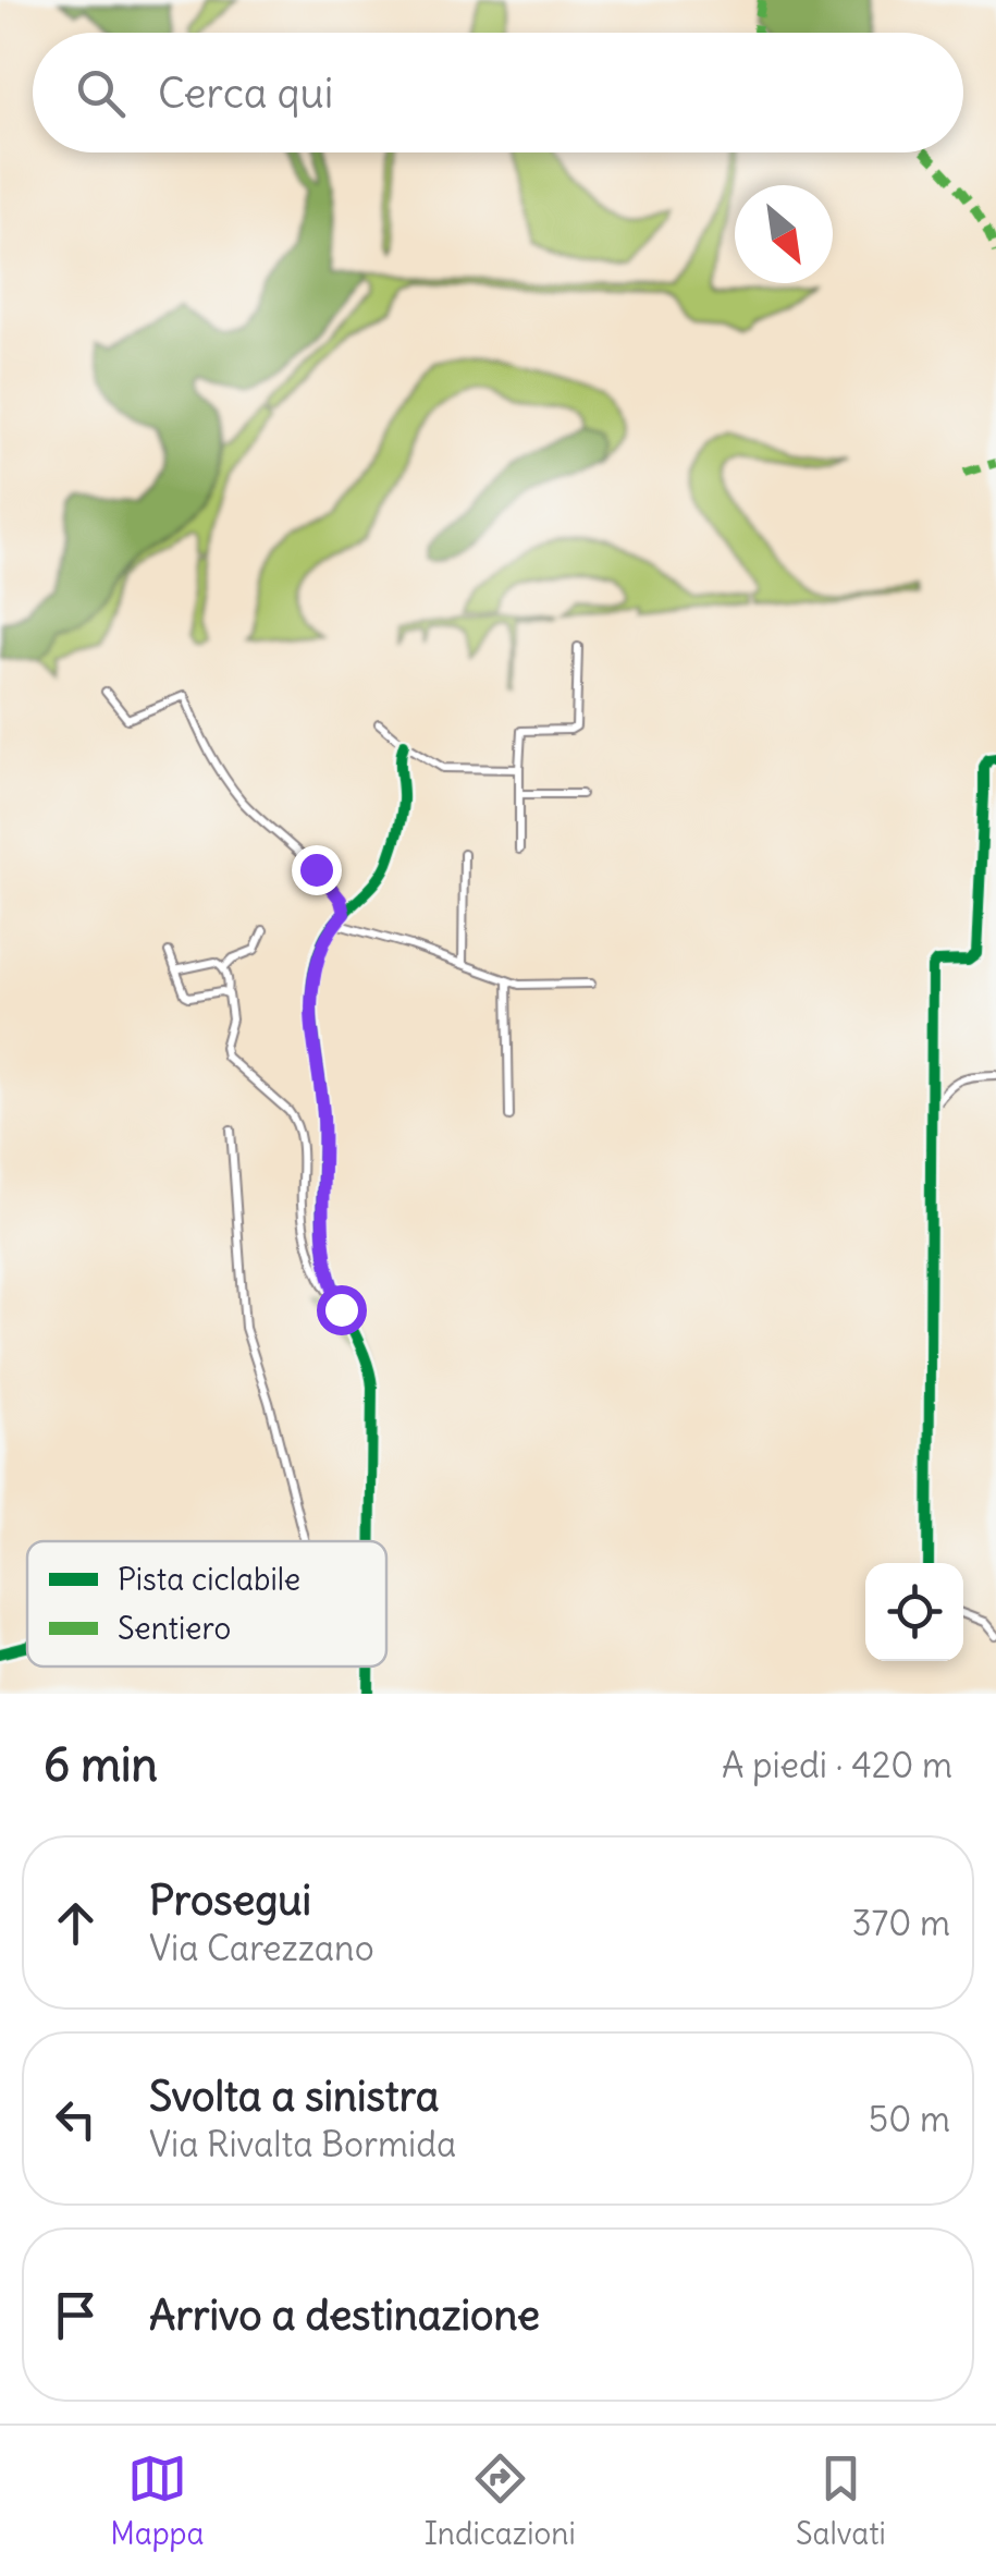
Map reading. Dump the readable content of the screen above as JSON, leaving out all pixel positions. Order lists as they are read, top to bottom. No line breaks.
{"legend":["Pista ciclabile","Sentiero"],"north":"bottom right","page":{"search":"Cerca qui","heading":["6 min","A piedi · 420 m"],"list":[["Prosegui","Via Carezzano","370 m"],["Svolta a sinistra","Via Rivalta Bormida","50 m"],"Arrivo a destinazione"],"nav":["Mappa","Indicazioni","Salvati"]}}
